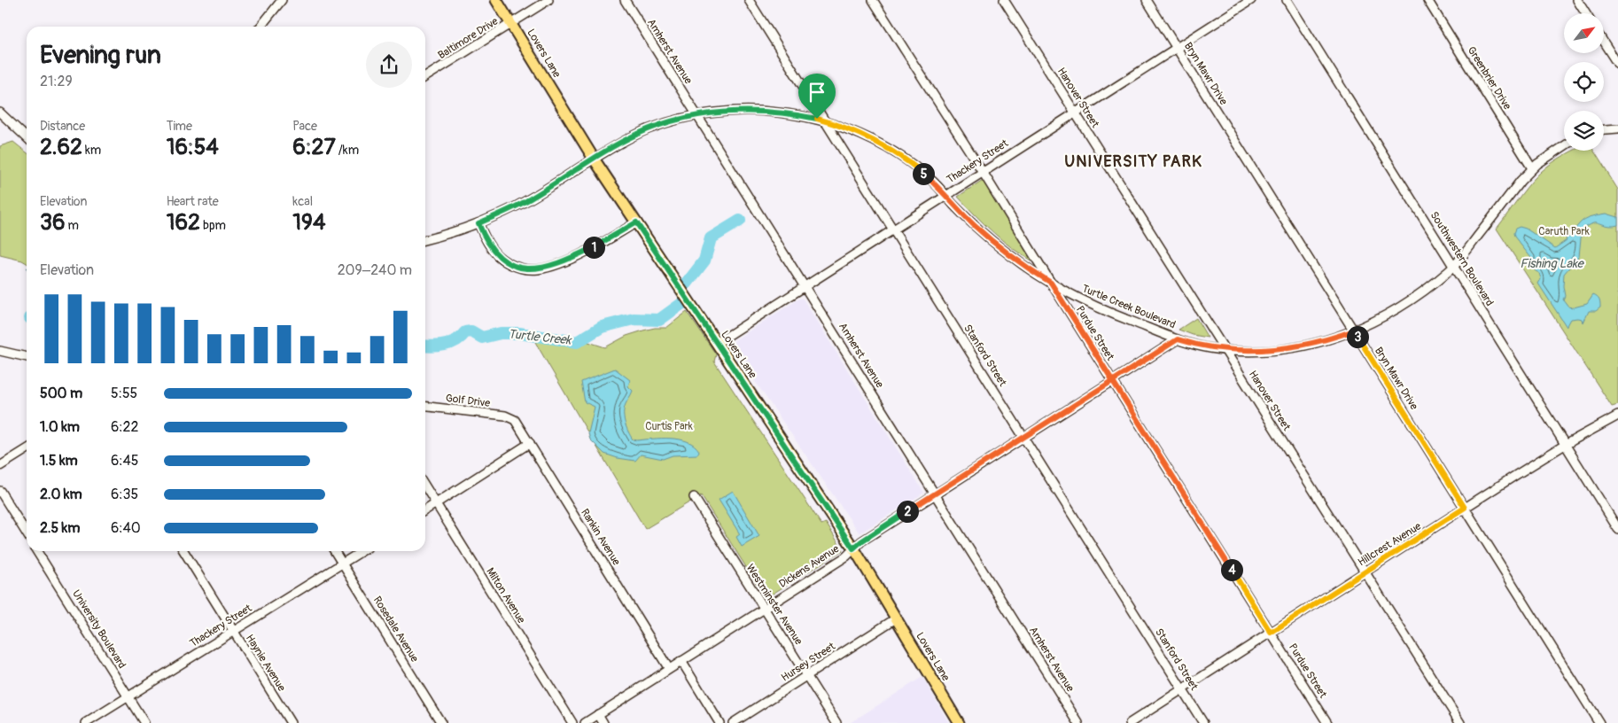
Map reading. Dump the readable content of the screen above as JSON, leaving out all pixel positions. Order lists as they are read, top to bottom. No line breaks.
{"streets":{"main road":["Lovers Lane"],"street":["Baltimore Drive","Amherst Avenue","Bryn Mawr Drive","Greenbrier Drive","Hanover Street","Thackery Street","Southwestern Boulevard","Turtle Creek Boulevard","Purdue Street","Stanford Street","Golf Drive","Rankin Avenue","Hillcrest Avenue","Dickens Avenue","Milton Avenue","Westminster Avenue","University Boulevard","Rosedale Avenue","Hursey Street","Haynie Avenue"]},"crossings":[["Baltimore Drive","Lovers Lane"],["Amherst Avenue","Thackery Street"],["Amherst Avenue","Turtle Creek Boulevard"],["Amherst Avenue","Dickens Avenue"],["Lovers Lane","Thackery Street"],["Lovers Lane","Turtle Creek Boulevard"],["Lovers Lane","Dickens Avenue"],["Lovers Lane","Hursey Street"],["Bryn Mawr Drive","Thackery Street"],["Bryn Mawr Drive","Turtle Creek Boulevard"],["Bryn Mawr Drive","Hillcrest Avenue"],["Greenbrier Drive","Turtle Creek Boulevard"],["Hanover Street","Thackery Street"],["Hanover Street","Turtle Creek Boulevard"],["Hanover Street","Hillcrest Avenue"],["Thackery Street","Turtle Creek Boulevard"],["Thackery Street","Purdue Street"],["Thackery Street","Stanford Street"],["Thackery Street","University Boulevard"],["Thackery Street","Rosedale Avenue"],["Thackery Street","Haynie Avenue"],["Southwestern Boulevard","Turtle Creek Boulevard"],["Southwestern Boulevard","Hillcrest Avenue"],["Turtle Creek Boulevard","Purdue Street"],["Turtle Creek Boulevard","Stanford Street"],["Turtle Creek Boulevard","Dickens Avenue"],["Purdue Street","Hillcrest Avenue"],["Purdue Street","Dickens Avenue"],["Stanford Street","Hillcrest Avenue"],["Stanford Street","Dickens Avenue"],["Golf Drive","Rankin Avenue"],["Rankin Avenue","Dickens Avenue"],["Dickens Avenue","Westminster Avenue"],["Westminster Avenue","Hursey Street"]],"districts":["UNIVERSITY PARK"],"water":["Fishing Lake","Turtle Creek"],"parks":["Caruth Park","Curtis Park"],"north":"top right","page":{"heading":["Evening run","21:29"],"stats":[["Distance","2.62 km"],["Time","16:54"],["Pace","6:27 /km"],["Elevation","36 m"],["Heart rate","162 bpm"],["kcal","194"]],"pins":["5","1","3","2","4"],"chart":["Elevation","209–240 m"],"list":[{"name":"500 m","note":"5:55"},{"name":"1.0 km","note":"6:22"},{"name":"1.5 km","note":"6:45"},{"name":"2.0 km","note":"6:35"},{"name":"2.5 km","note":"6:40"}]}}
